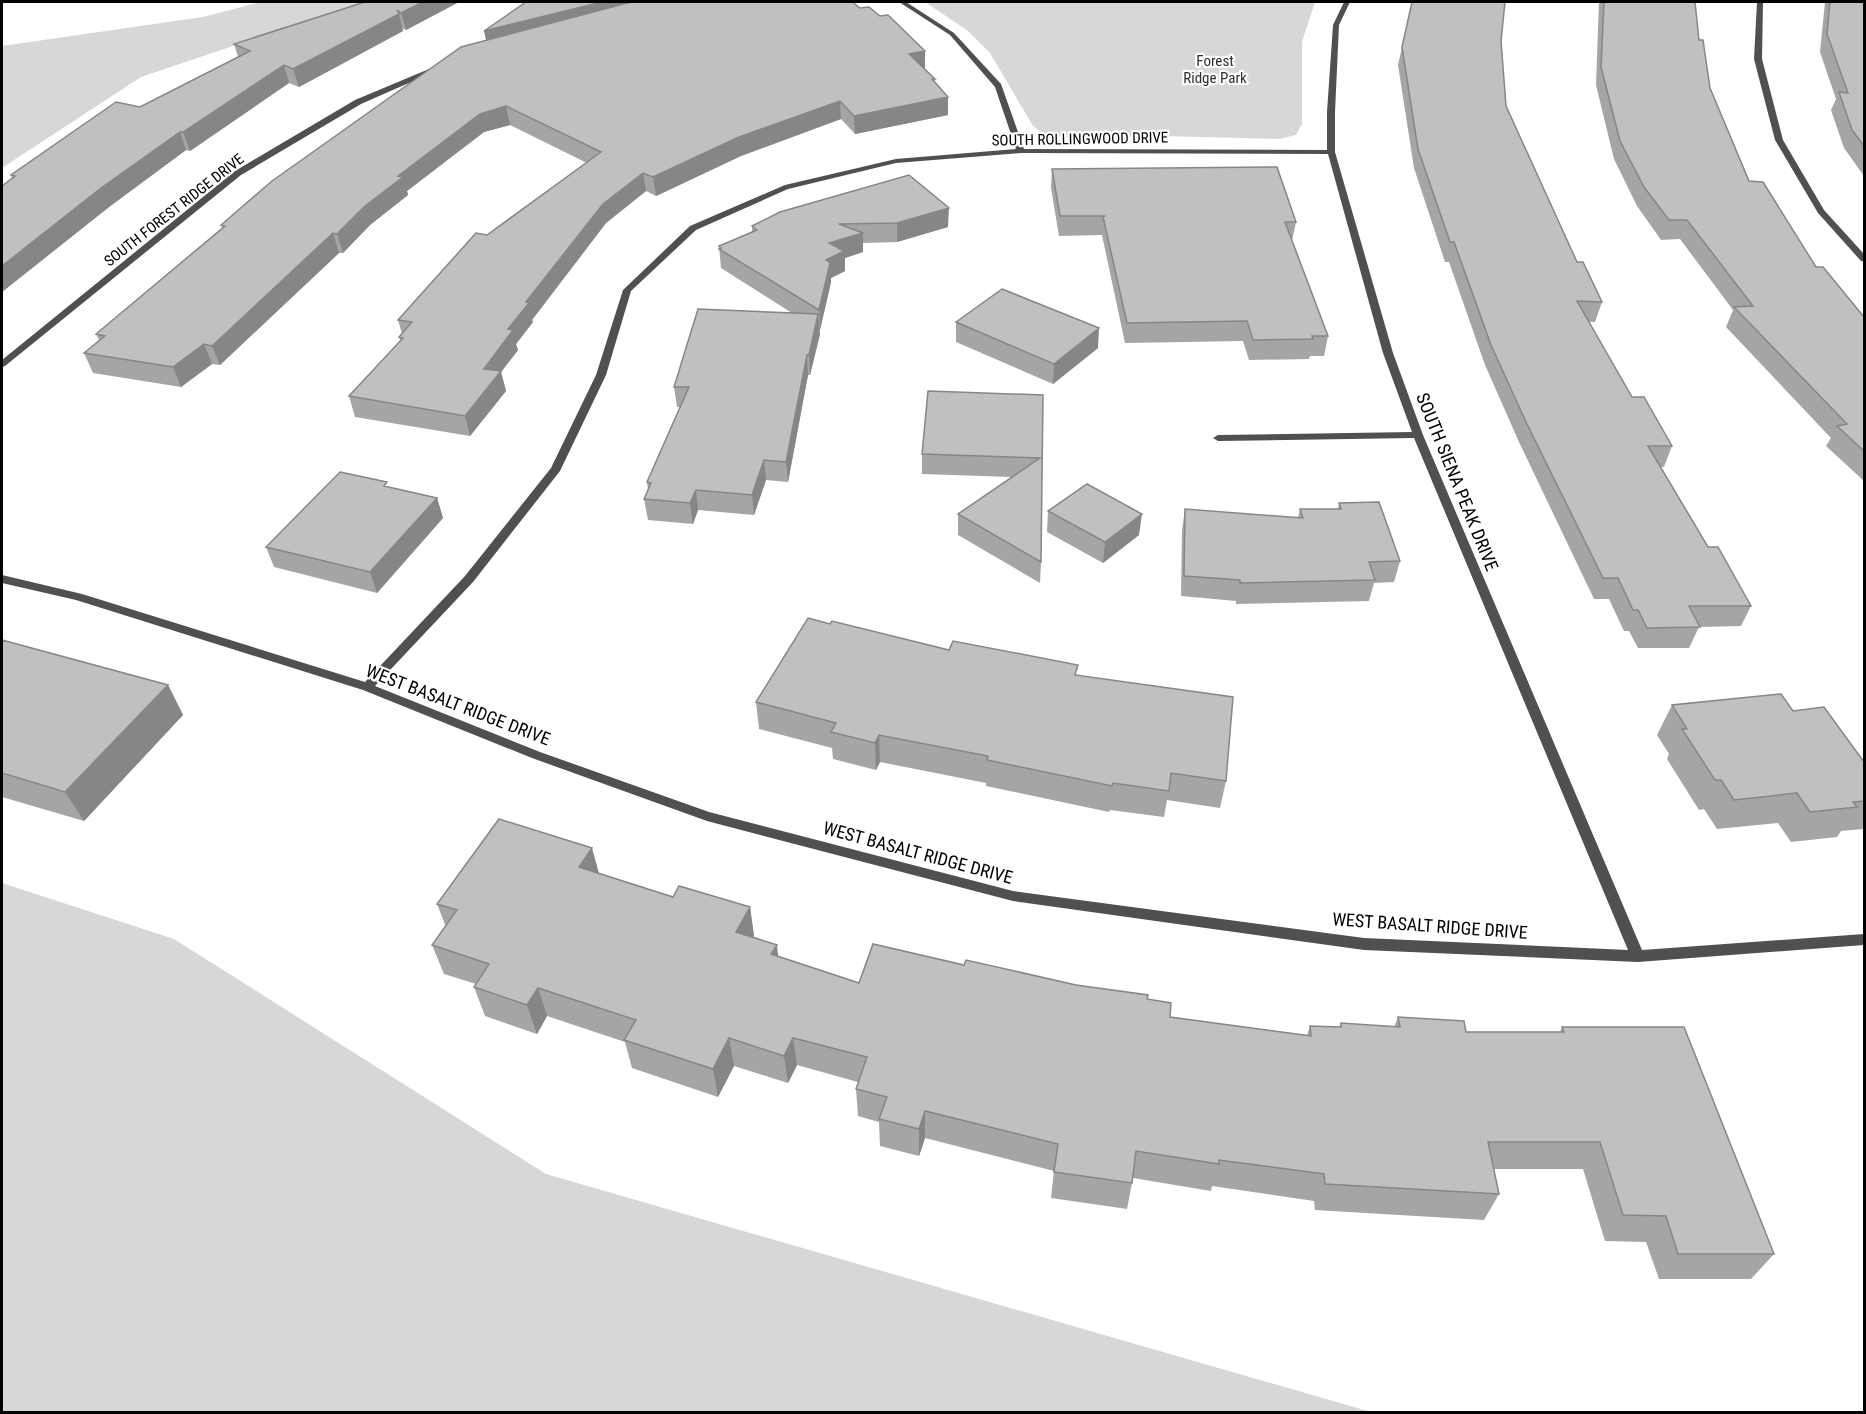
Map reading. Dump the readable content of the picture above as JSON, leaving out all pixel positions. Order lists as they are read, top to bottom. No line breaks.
{"streets":{"street":["SOUTH ROLLINGWOOD DRIVE","SOUTH FOREST RIDGE DRIVE","SOUTH SIENA PEAK DRIVE","WEST BASALT RIDGE DRIVE"]},"crossings":[["SOUTH ROLLINGWOOD DRIVE","SOUTH SIENA PEAK DRIVE"],["SOUTH ROLLINGWOOD DRIVE","WEST BASALT RIDGE DRIVE"],["SOUTH SIENA PEAK DRIVE","WEST BASALT RIDGE DRIVE"]],"parks":["Forest Ridge Park"]}
